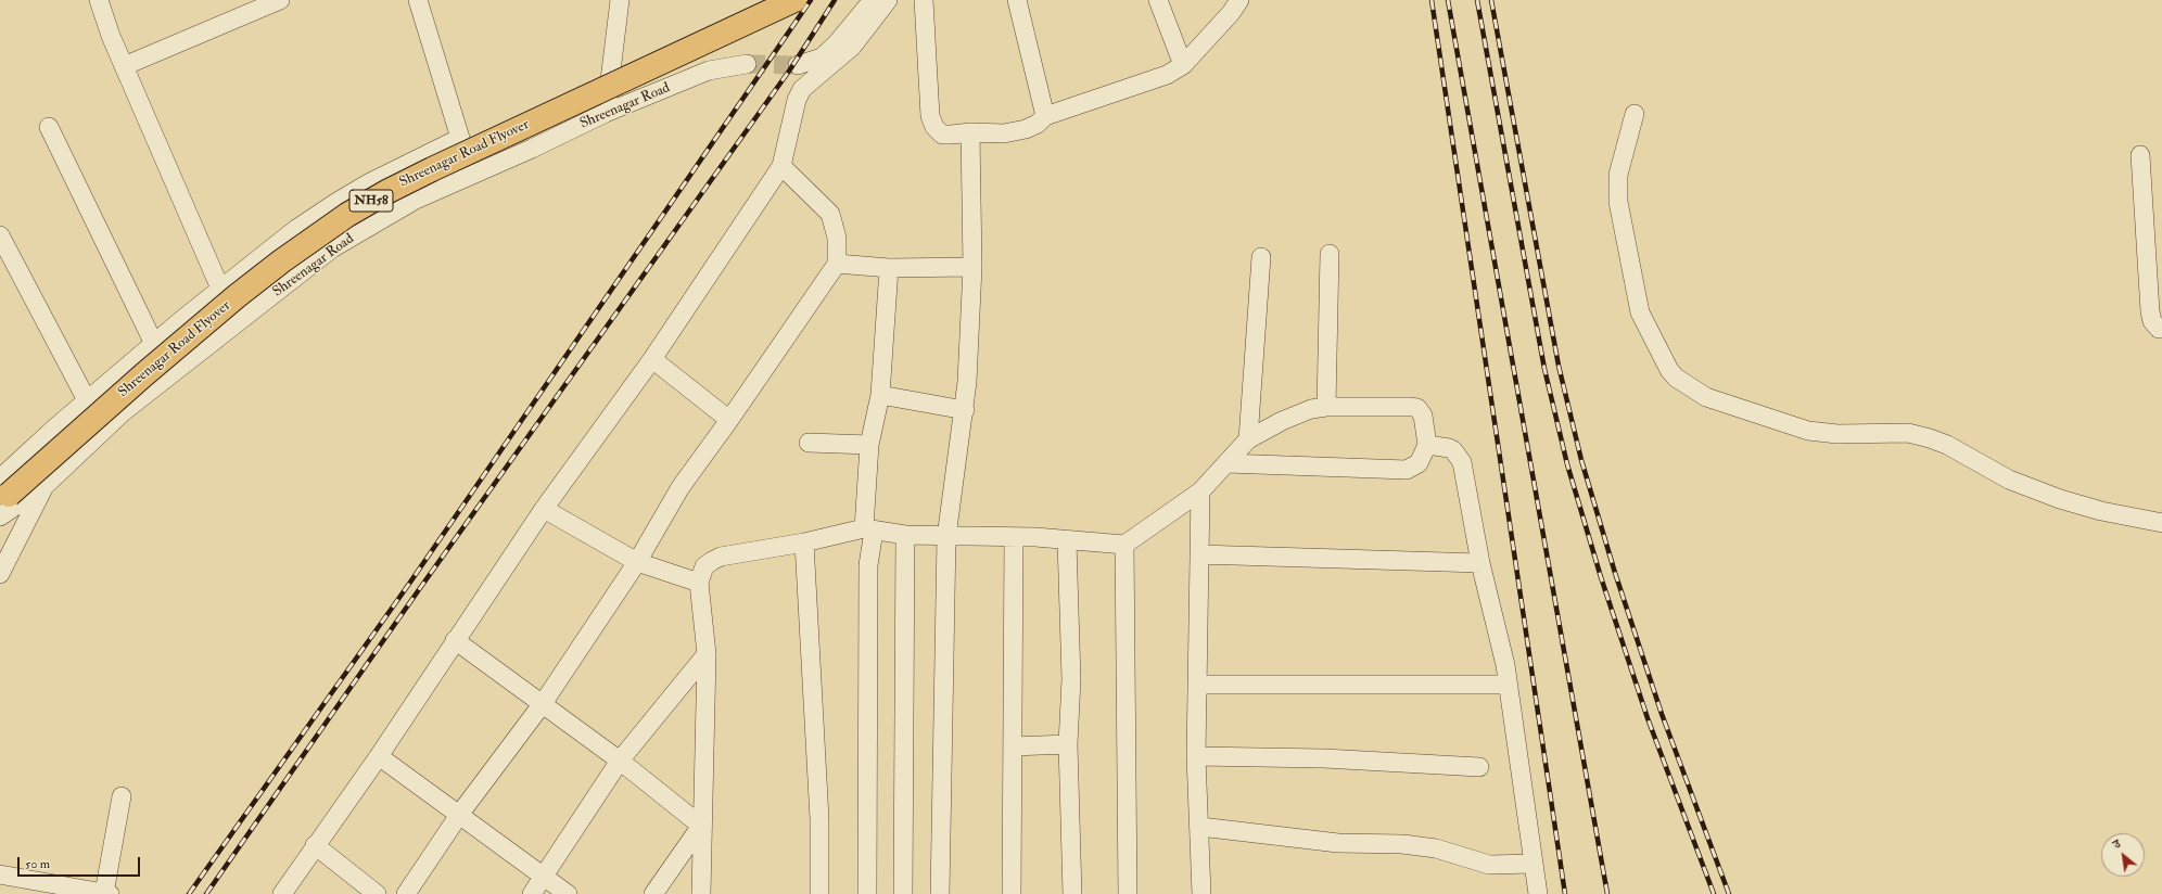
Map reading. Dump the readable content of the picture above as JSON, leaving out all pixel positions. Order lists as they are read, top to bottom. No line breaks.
{"streets":{"highway":["Shreenagar Road Flyover","NH58"],"street":["Shreenagar Road"]},"scale_bar":"50 m","north":"top left"}
